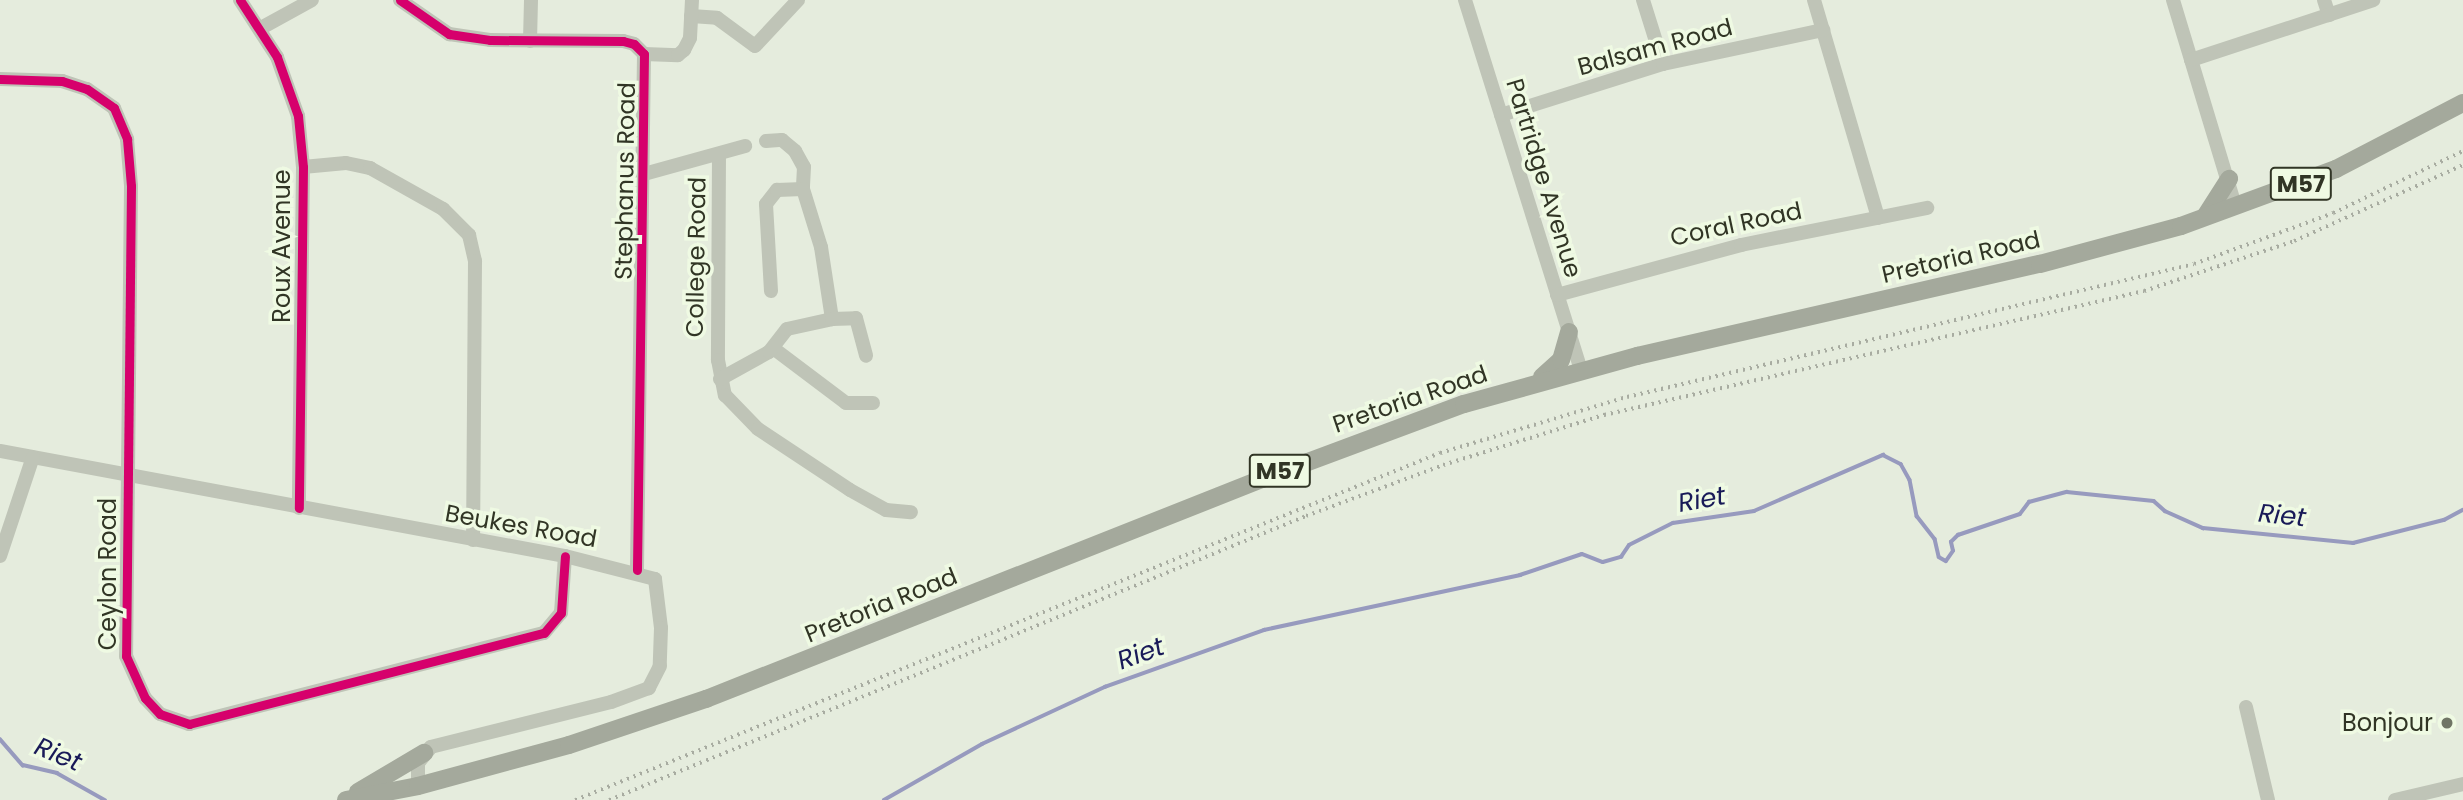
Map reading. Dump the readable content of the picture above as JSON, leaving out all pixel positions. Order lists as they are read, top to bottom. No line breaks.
{"streets":{"main road":["M57","Pretoria Road"],"street":["Balsam Road","Partridge Avenue","Stephanus Road","Coral Road","Roux Avenue","College Road","Beukes Road","Ceylon Road"]},"crossings":[["Balsam Road","Partridge Avenue"],["Partridge Avenue","Coral Road"],["Partridge Avenue","Pretoria Road"],["Stephanus Road","College Road"],["Stephanus Road","Beukes Road"],["Roux Avenue","Beukes Road"],["Beukes Road","Ceylon Road"]],"water":["Riet"],"places":["Bonjour"]}
